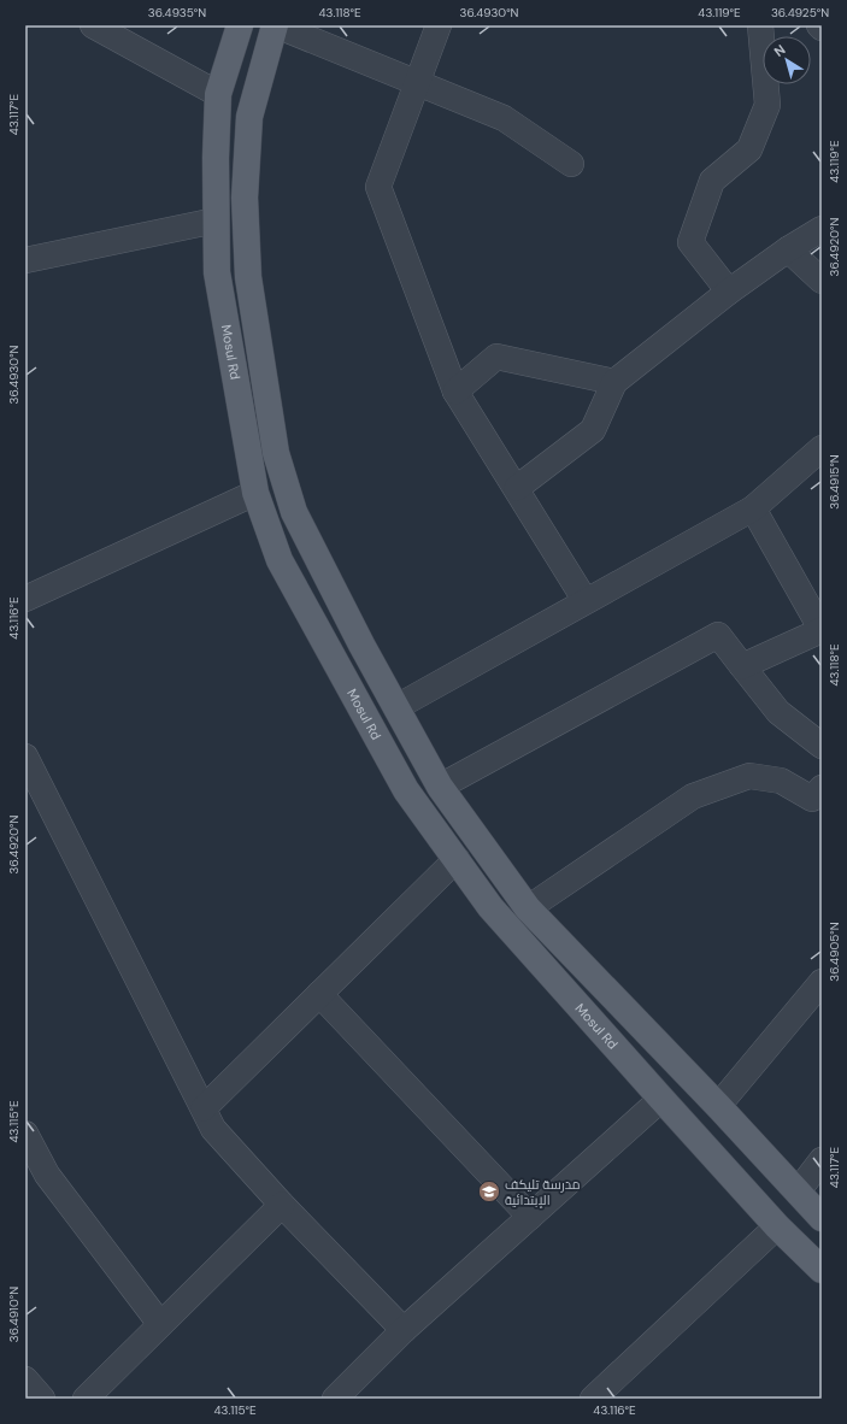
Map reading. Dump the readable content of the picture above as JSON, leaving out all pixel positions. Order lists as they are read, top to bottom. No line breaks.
{"streets":{"main road":["Mosul Rd"]},"places":{"school or university":["مدرسة تليكف الإبتدائية"]},"north":"top left","coordinates":["36.4935°N","43.118°E","36.4930°N","43.119°E","36.4925°N","43.117°E","36.4920°N","36.4915°N","43.116°E","36.4905°N","43.115°E","36.4910°N"]}
